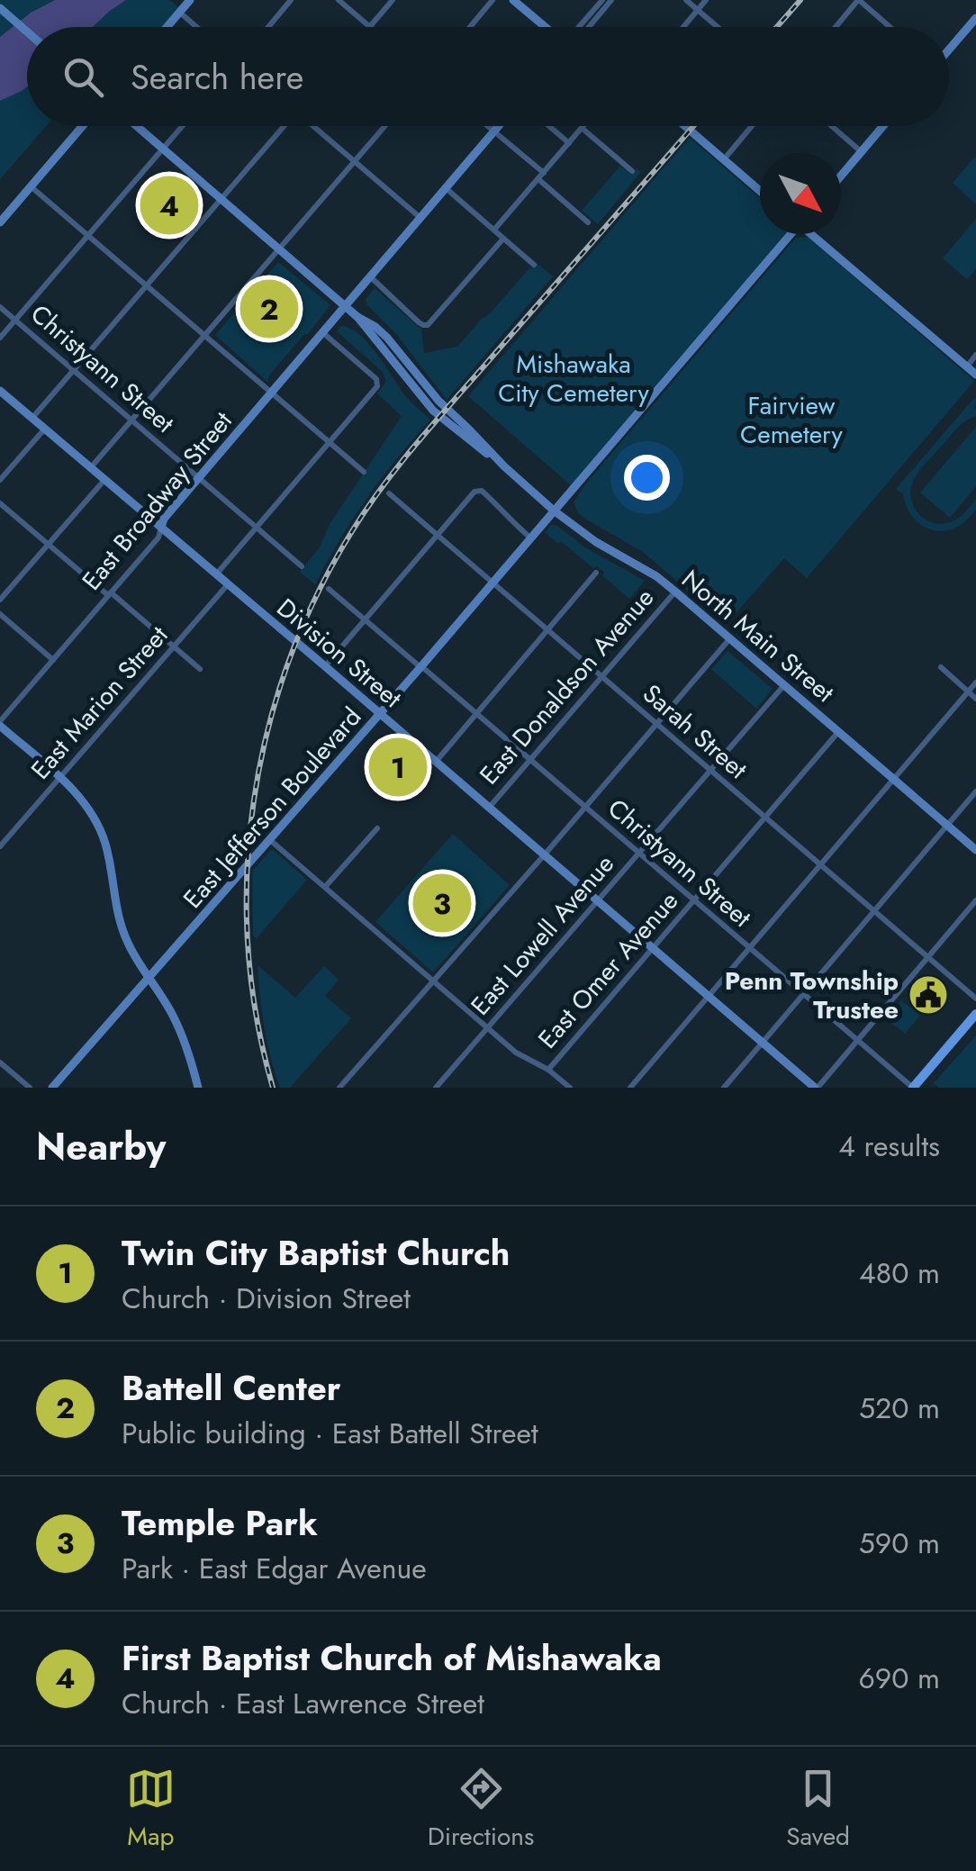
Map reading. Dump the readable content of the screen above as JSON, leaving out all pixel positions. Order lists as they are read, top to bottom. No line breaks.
{"streets":{"street":["Christyann Street","East Broadway Street","North Main Street","Division Street","East Donaldson Avenue","East Marion Street","Sarah Street","East Jefferson Boulevard","East Lowell Avenue","East Omer Avenue"]},"crossings":[["Christyann Street","East Broadway Street"],["Christyann Street","East Donaldson Avenue"],["Christyann Street","East Jefferson Boulevard"],["Christyann Street","East Lowell Avenue"],["Christyann Street","East Omer Avenue"],["East Broadway Street","North Main Street"],["East Broadway Street","Division Street"],["North Main Street","East Donaldson Avenue"],["North Main Street","East Jefferson Boulevard"],["North Main Street","East Lowell Avenue"],["North Main Street","East Omer Avenue"],["Division Street","East Donaldson Avenue"],["Division Street","East Marion Street"],["Division Street","East Jefferson Boulevard"],["Division Street","East Lowell Avenue"],["Division Street","East Omer Avenue"],["East Donaldson Avenue","Sarah Street"],["Sarah Street","East Jefferson Boulevard"],["Sarah Street","East Lowell Avenue"],["Sarah Street","East Omer Avenue"]],"parks":["Mishawaka City Cemetery","Fairview Cemetery"],"places":{"public building":["Penn Township Trustee"]},"north":"bottom right","page":{"search":"Search here","pins":["4","2","1","3"],"heading":["Nearby","4 results"],"list":[{"mark":"1","name":"Twin City Baptist Church","note":"Church · Division Street","value":"480 m"},{"mark":"2","name":"Battell Center","note":"Public building · East Battell Street","value":"520 m"},{"mark":"3","name":"Temple Park","note":"Park · East Edgar Avenue","value":"590 m"},{"mark":"4","name":"First Baptist Church of Mishawaka","note":"Church · East Lawrence Street","value":"690 m"}],"nav":["Map","Directions","Saved"]}}
